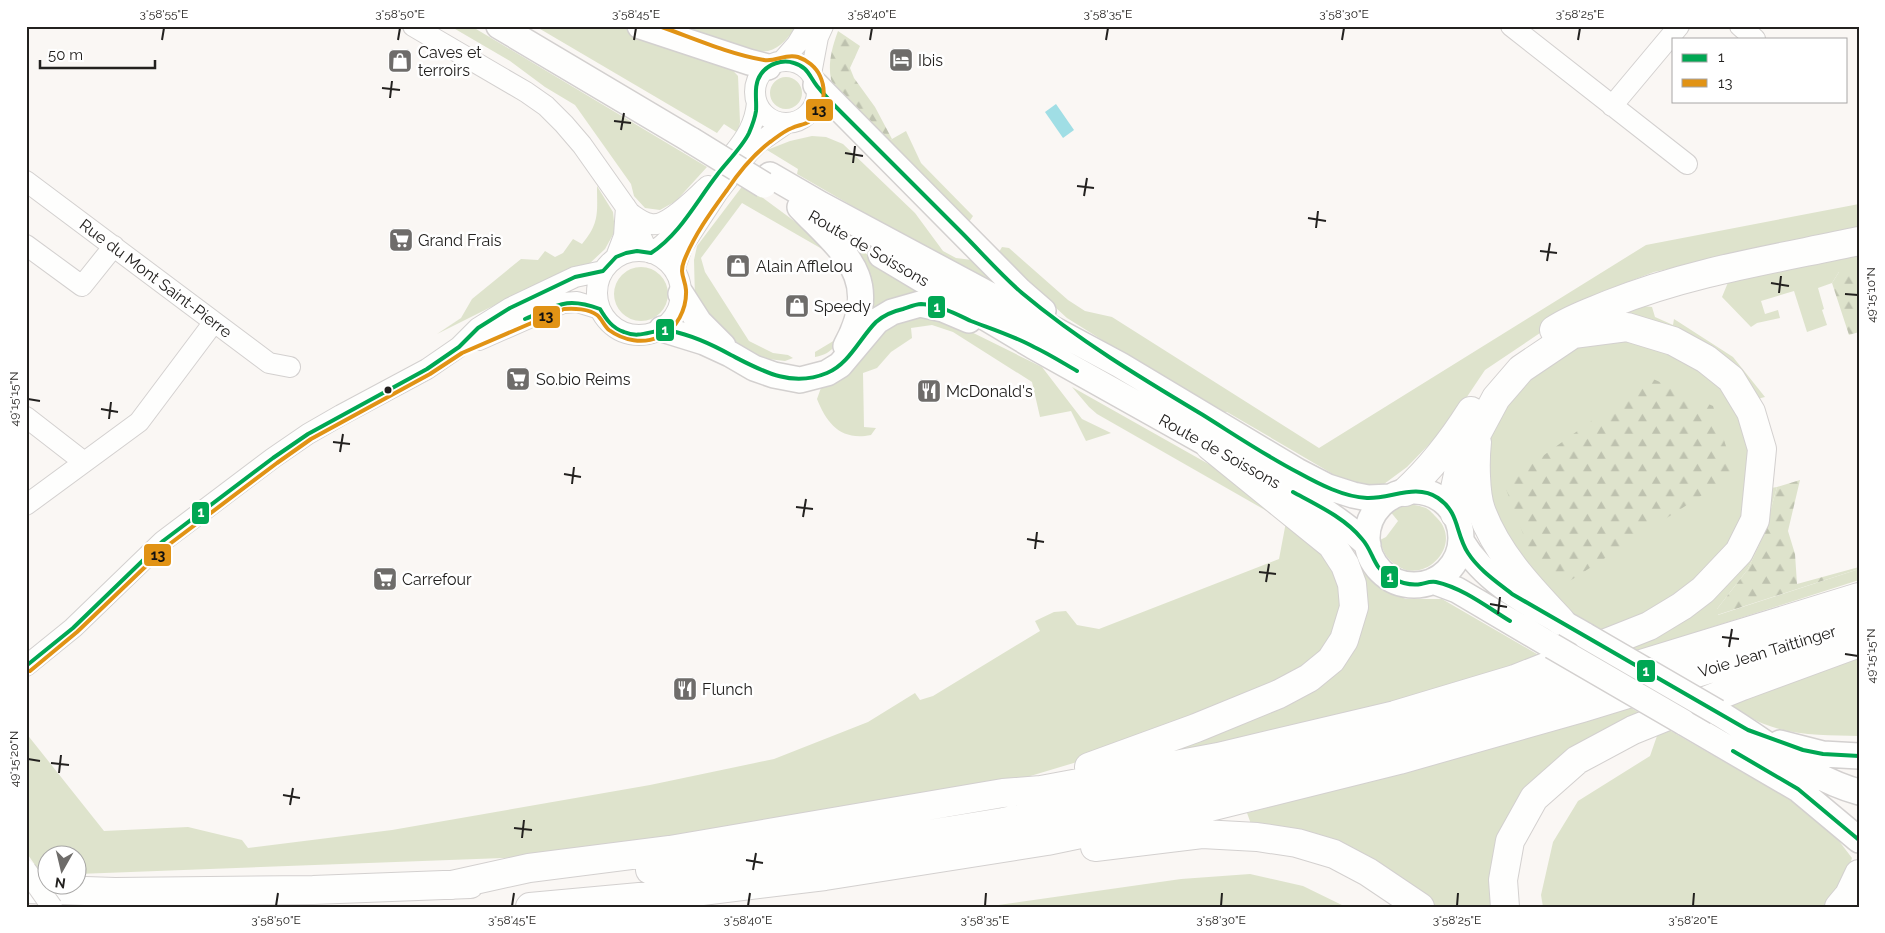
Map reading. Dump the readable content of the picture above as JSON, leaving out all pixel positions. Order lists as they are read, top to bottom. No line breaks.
{"streets":{"highway":["Voie Jean Taittinger"],"main road":["Route de Soissons"],"street":["Rue du Mont Saint-Pierre"]},"places":{"hotel":["Ibis"],"shop":["Caves et terroirs","Alain Afflelou","Speedy"],"supermarket":["Grand Frais","So.bio Reims","Carrefour"],"restaurant":["McDonald's","Flunch"]},"lines":["transit line 13","transit line 1"],"legend":["1","13"],"scale_bar":"50 m","north":"bottom","coordinates":["3°58'55\"E","3°58'50\"E","3°58'45\"E","3°58'40\"E","3°58'35\"E","3°58'30\"E","3°58'25\"E","49°15'10\"N","49°15'15\"N","49°15'20\"N","3°58'20\"E"]}
